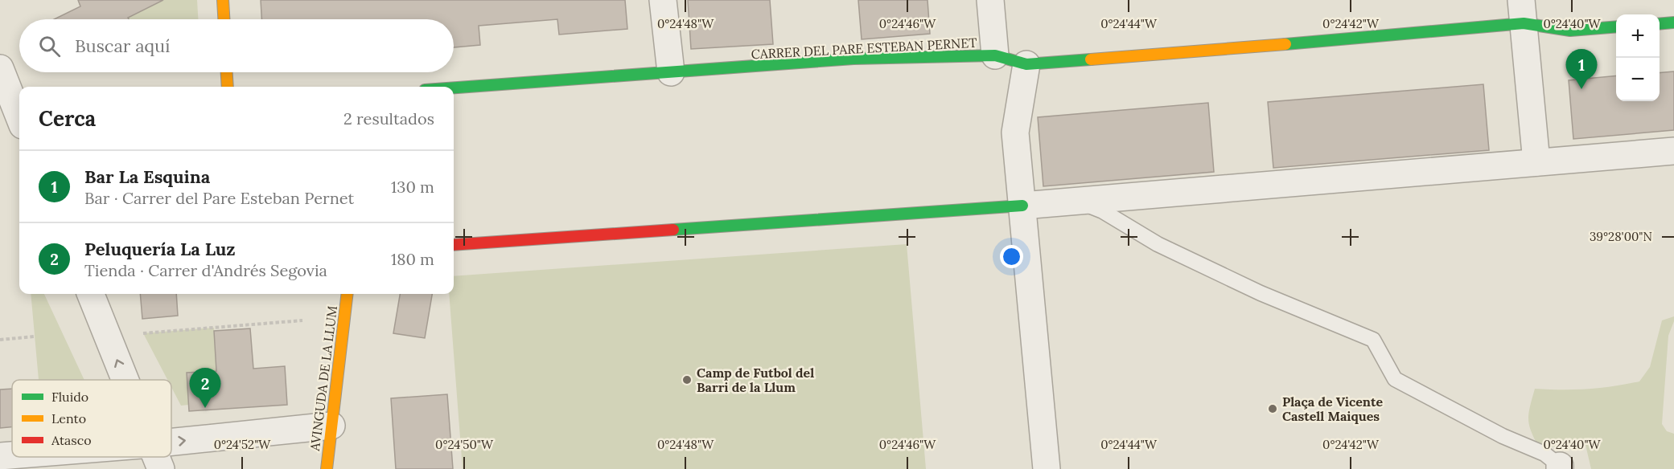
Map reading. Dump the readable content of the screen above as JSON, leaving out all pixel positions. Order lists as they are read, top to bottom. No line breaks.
{"streets":{"street":["CARRER DEL PARE ESTEBAN PERNET","AVINGUDA DE LA LLUM"]},"places":["Camp de Futbol del Barri de la Llum","Plaça de Vicente Castell Maiques"],"legend":["Fluido","Lento","Atasco"],"page":{"map_buttons":["+","−"],"search":"Buscar aquí","pins":["1","2"],"heading":["Cerca","2 resultados"],"list":[{"mark":"1","name":"Bar La Esquina","note":"Bar · Carrer del Pare Esteban Pernet","value":"130 m"},{"mark":"2","name":"Peluquería La Luz","note":"Tienda · Carrer d'Andrés Segovia","value":"180 m"}]},"coordinates":["0°24'48\"W","0°24'46\"W","0°24'44\"W","0°24'42\"W","0°24'40\"W","39°28'00\"N","0°24'52\"W","0°24'50\"W"]}
